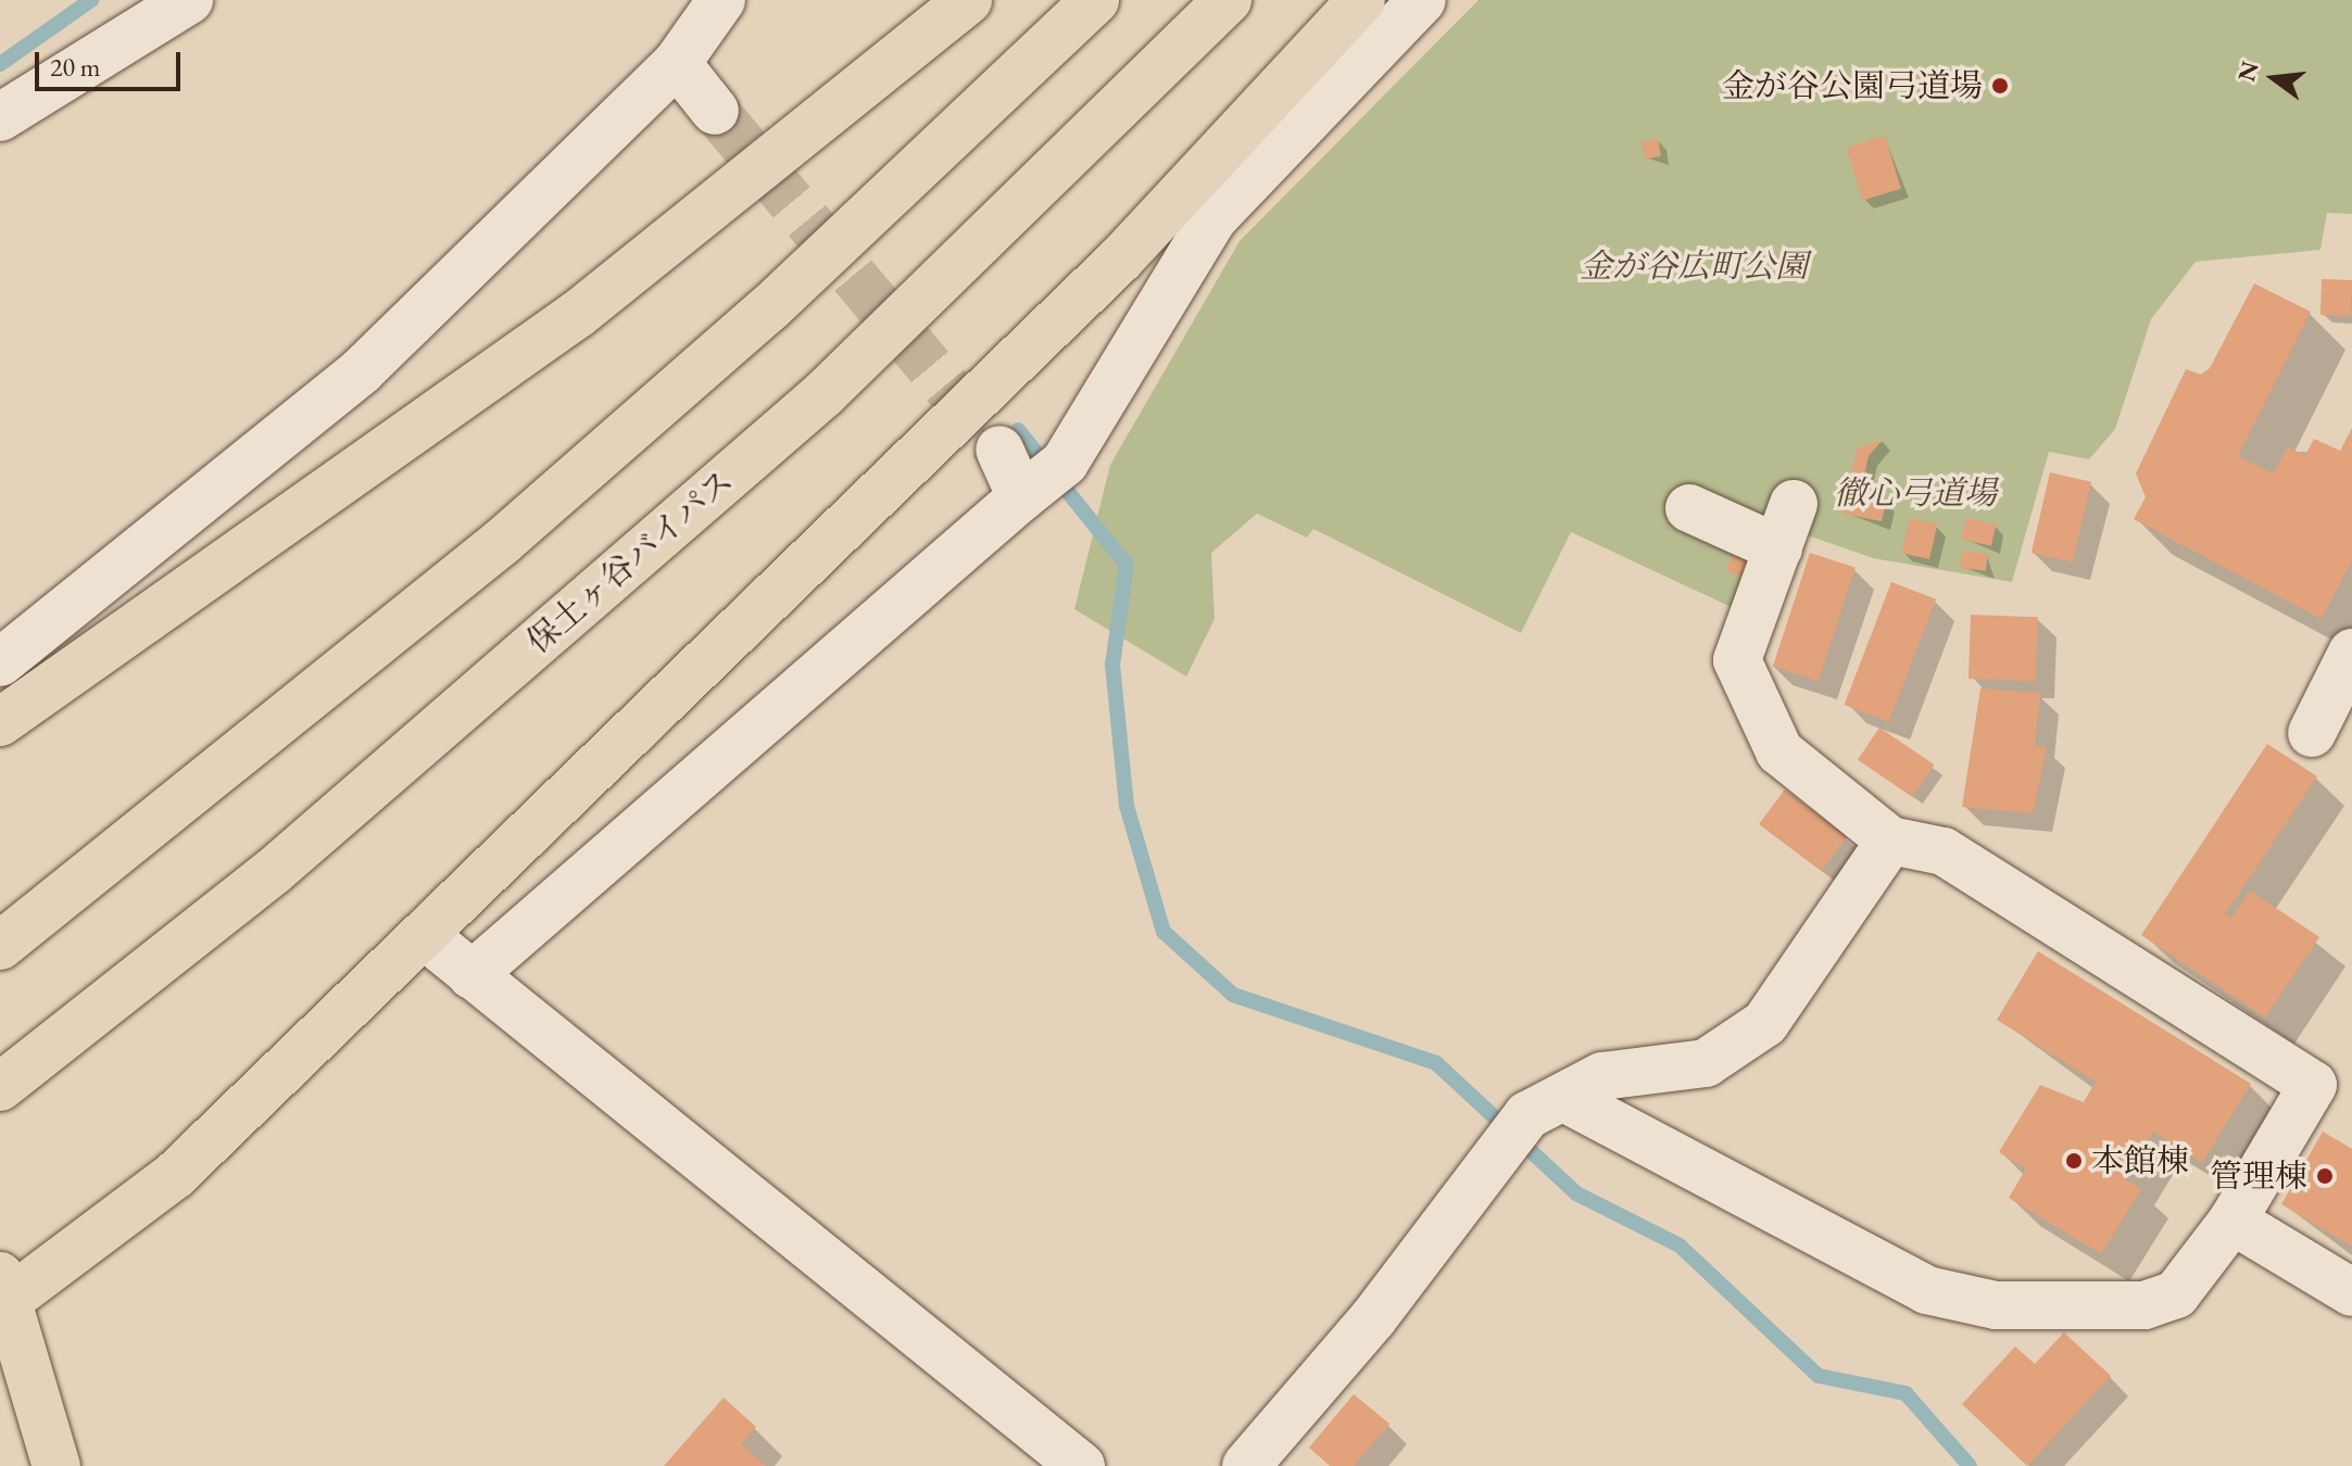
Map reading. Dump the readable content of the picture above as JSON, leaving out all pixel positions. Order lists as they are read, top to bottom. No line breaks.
{"streets":{"main road":["保土ヶ谷バイパス"]},"parks":["金が谷広町公園","徹心弓道場"],"places":["金が谷公園弓道場","本館棟","管理棟"],"scale_bar":"20 m","north":"left"}
